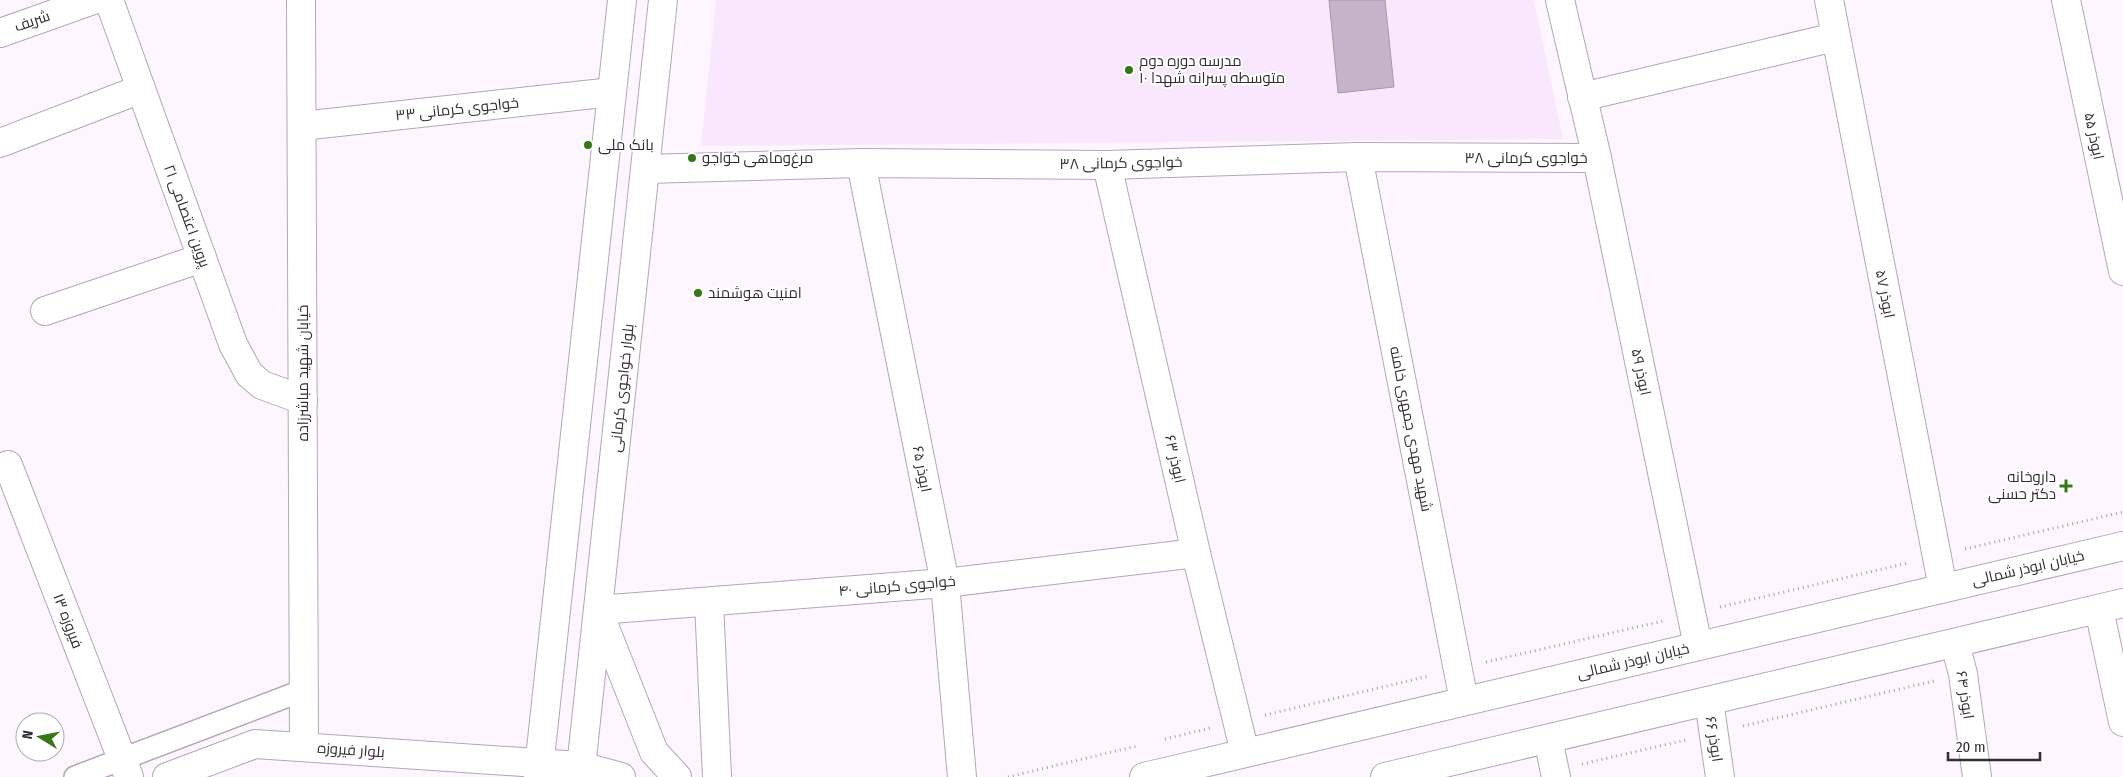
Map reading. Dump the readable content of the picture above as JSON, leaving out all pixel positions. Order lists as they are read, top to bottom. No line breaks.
{"streets":{"street":["شریف","خواجوی کرمانی ۳۳","ابوذر ۵۵","خواجوی کرمانی ۳۸","پروین اعتصامی ۲۱","ابوذر ۵۷","ابوذر ۵۹","خیابان شهید مباشرزاده","بلوار خواجوی کرمانی","شهید مهدی جمهری خامنه","ابوذر ۶۳","ابوذر ۶۵","خیابان ابوذر شمالی","خواجوی کرمانی ۴۰","فیروزه ۱۳","ابوذر ۶۴","ابوذر ۶۶","بلوار فیروزه"]},"crossings":[["خواجوی کرمانی ۳۳","خیابان شهید مباشرزاده"],["خواجوی کرمانی ۳۸","ابوذر ۵۹"],["خواجوی کرمانی ۳۸","بلوار خواجوی کرمانی"],["خواجوی کرمانی ۳۸","شهید مهدی جمهری خامنه"],["خواجوی کرمانی ۳۸","ابوذر ۶۳"],["خواجوی کرمانی ۳۸","ابوذر ۶۵"],["پروین اعتصامی ۲۱","خیابان شهید مباشرزاده"],["ابوذر ۵۷","خیابان ابوذر شمالی"],["ابوذر ۵۹","خیابان ابوذر شمالی"],["خیابان شهید مباشرزاده","بلوار فیروزه"],["بلوار خواجوی کرمانی","خواجوی کرمانی ۴۰"],["بلوار خواجوی کرمانی","بلوار فیروزه"],["شهید مهدی جمهری خامنه","خیابان ابوذر شمالی"],["ابوذر ۶۳","خیابان ابوذر شمالی"],["ابوذر ۶۳","خواجوی کرمانی ۴۰"],["ابوذر ۶۵","خواجوی کرمانی ۴۰"]],"places":{"other":["مدرسه دوره دوم متوسطه پسرانه شهدا ۱۰","بانک ملی","مرغ‌وماهی‌ خواجو","امنیت هوشمند"],"health":["داروخانه دکتر حسنی"]},"scale_bar":"20 m","north":"left"}
